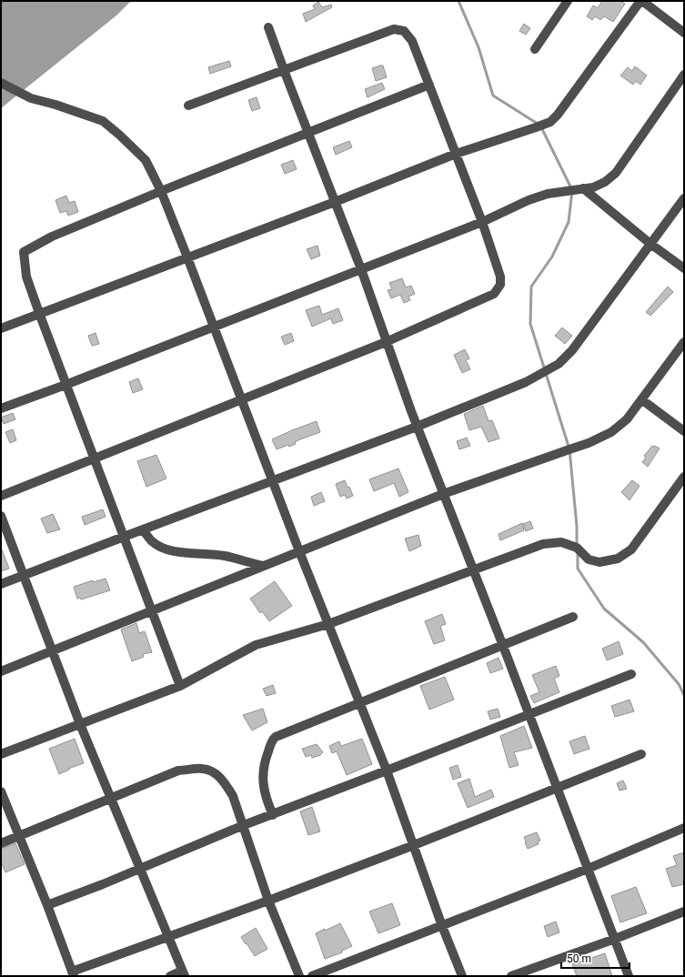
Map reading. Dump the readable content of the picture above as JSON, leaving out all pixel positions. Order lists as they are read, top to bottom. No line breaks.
{"scale_bar":"50 m"}
